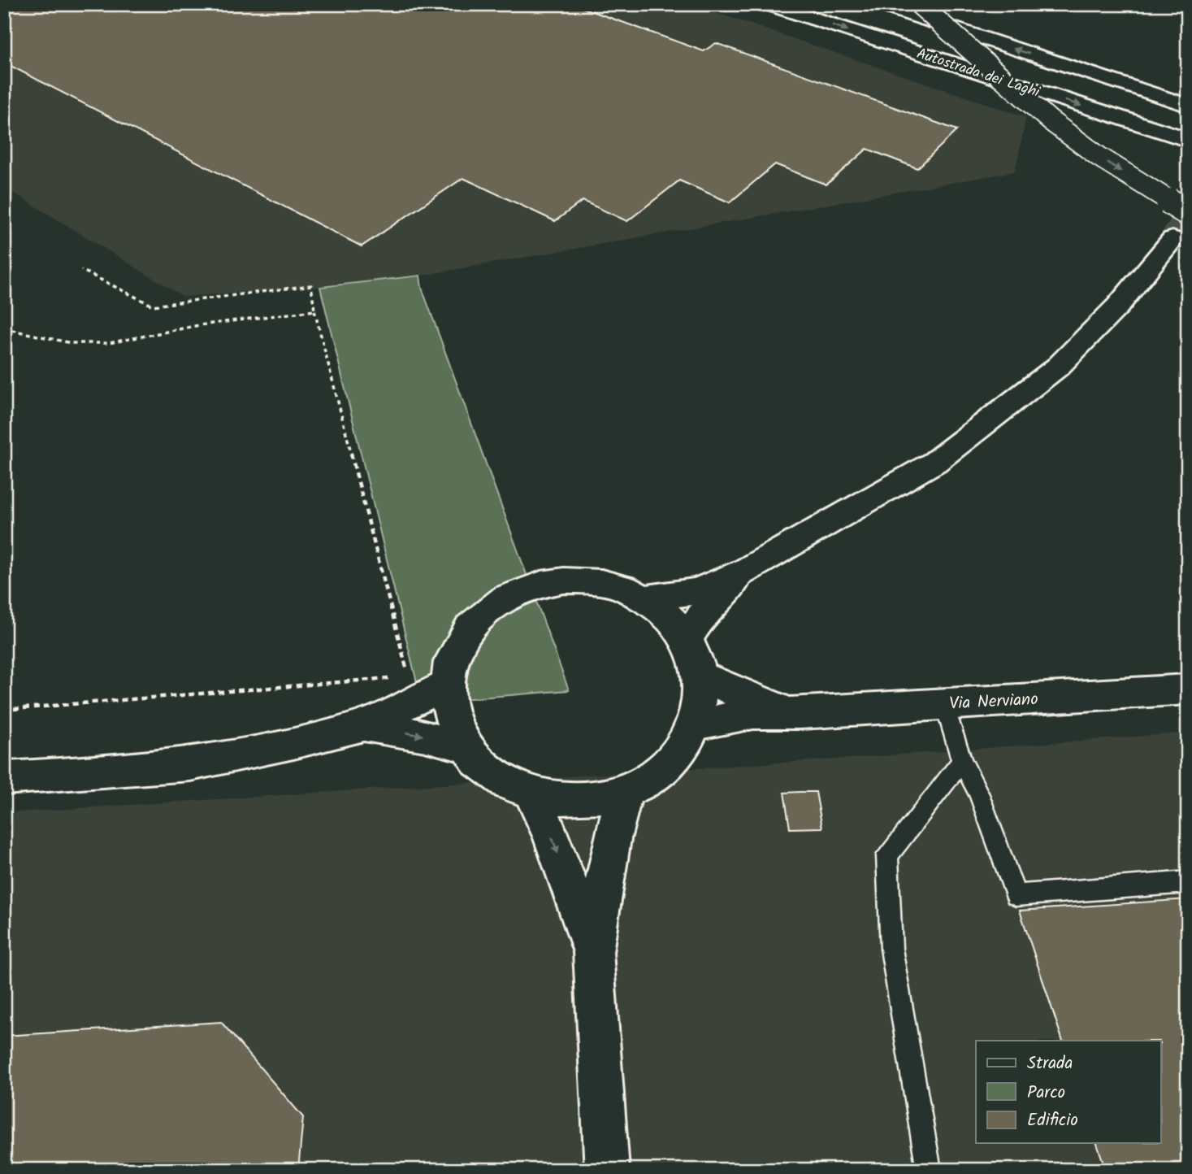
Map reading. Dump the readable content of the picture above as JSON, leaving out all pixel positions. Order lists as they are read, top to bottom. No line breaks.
{"streets":{"main road":["Autostrada dei Laghi","Via Nerviano"]},"legend":["Strada","Parco","Edificio"]}
